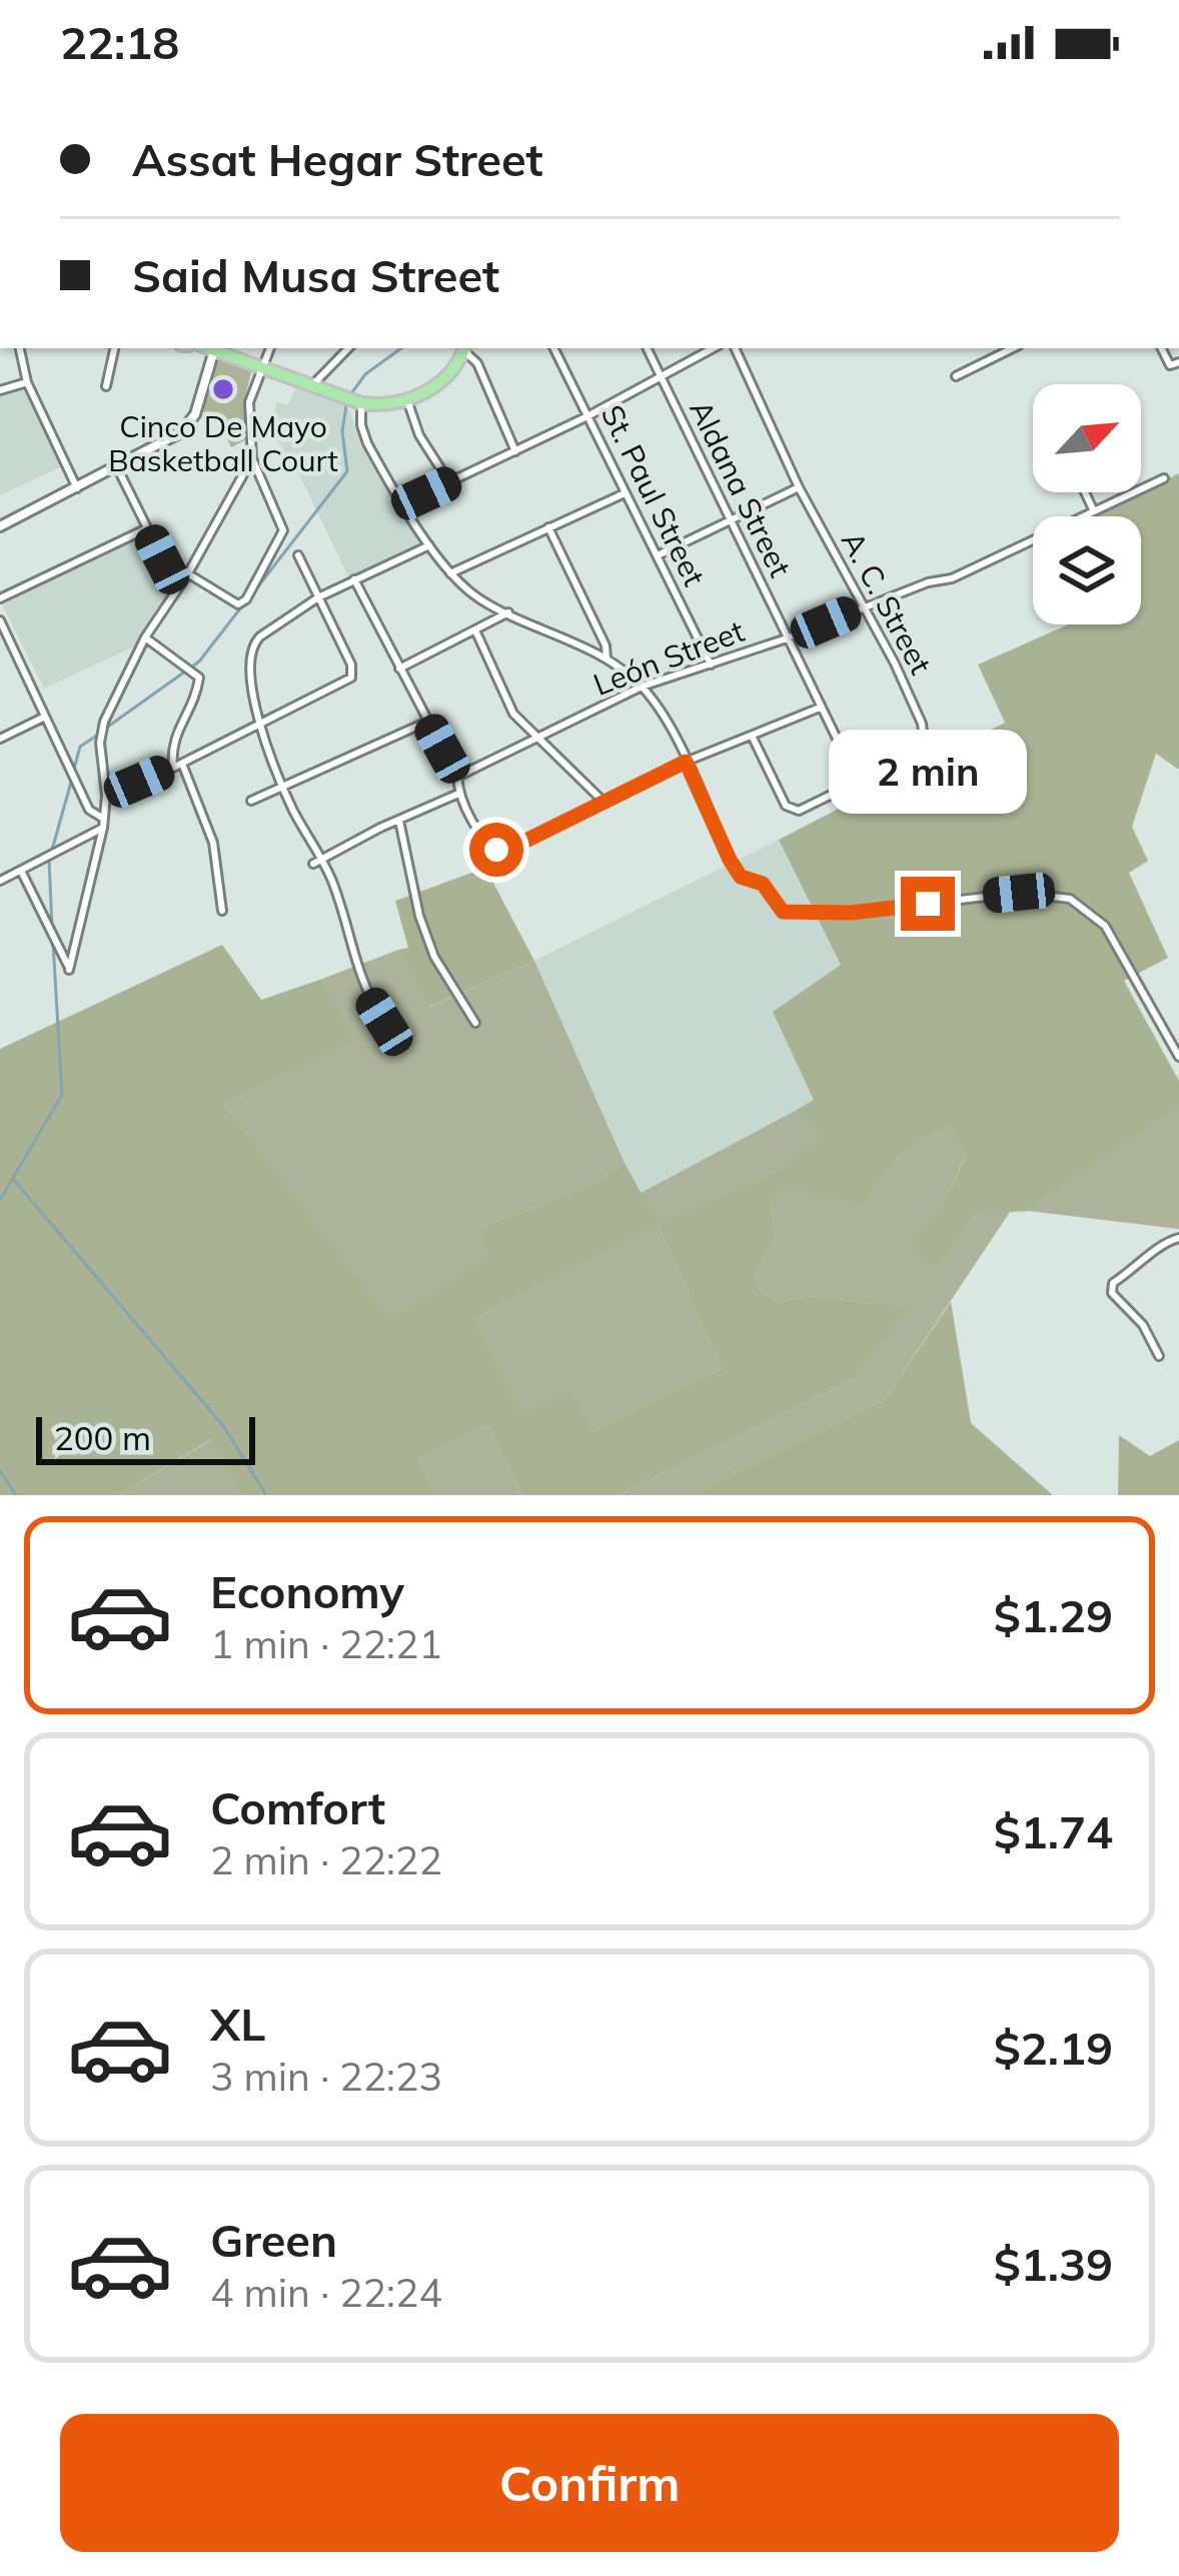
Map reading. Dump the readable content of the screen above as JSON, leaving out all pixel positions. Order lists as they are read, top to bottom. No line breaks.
{"streets":{"street":["Aldana Street","St. Paul Street","A. C. Street","León Street"]},"crossings":[["Aldana Street","A. C. Street"],["Aldana Street","León Street"],["St. Paul Street","León Street"],["A. C. Street","León Street"]],"places":["Cinco De Mayo Basketball Court"],"scale_bar":"200 m","north":"top right","page":{"status":"22:18","banner":["Assat Hegar Street","Said Musa Street"],"bubble":"2 min","scale":"200 m","list":[{"name":"Economy","note":"1 min · 22:21","value":"$1.29"},{"name":"Comfort","note":"2 min · 22:22","value":"$1.74"},{"name":"XL","note":"3 min · 22:23","value":"$2.19"},{"name":"Green","note":"4 min · 22:24","value":"$1.39"}],"buttons":"Confirm"}}
